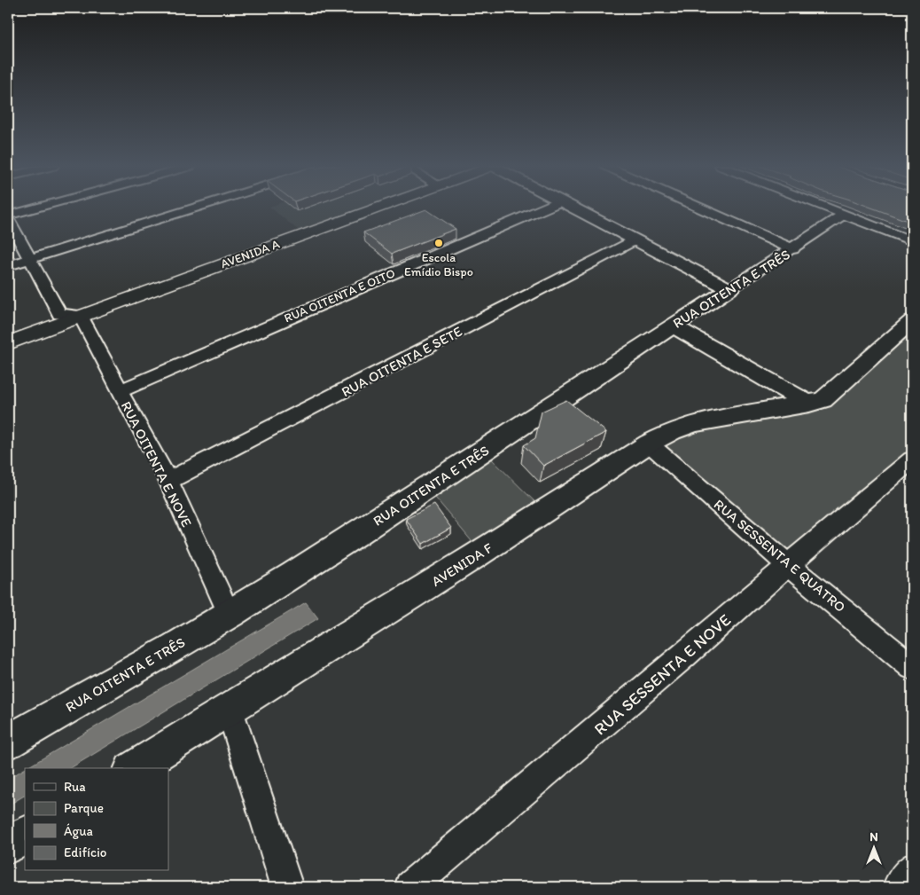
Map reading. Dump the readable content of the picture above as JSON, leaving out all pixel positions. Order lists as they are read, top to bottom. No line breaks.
{"streets":{"main road":["AVENIDA A"],"street":["RUA OITENTA E TRÊS","RUA OITENTA E OITO","RUA OITENTA E SETE","RUA OITENTA E NOVE","RUA SESSENTA E QUATRO","AVENIDA F","RUA SESSENTA E NOVE"]},"crossings":[["AVENIDA A","RUA OITENTA E NOVE"],["RUA OITENTA E TRÊS","RUA OITENTA E NOVE"],["RUA OITENTA E OITO","RUA OITENTA E NOVE"],["RUA OITENTA E SETE","RUA OITENTA E NOVE"],["RUA SESSENTA E QUATRO","AVENIDA F"],["RUA SESSENTA E QUATRO","RUA SESSENTA E NOVE"]],"places":["Escola Emídio Bispo"],"legend":["Rua","Parque","Água","Edifício"],"north":"top"}
